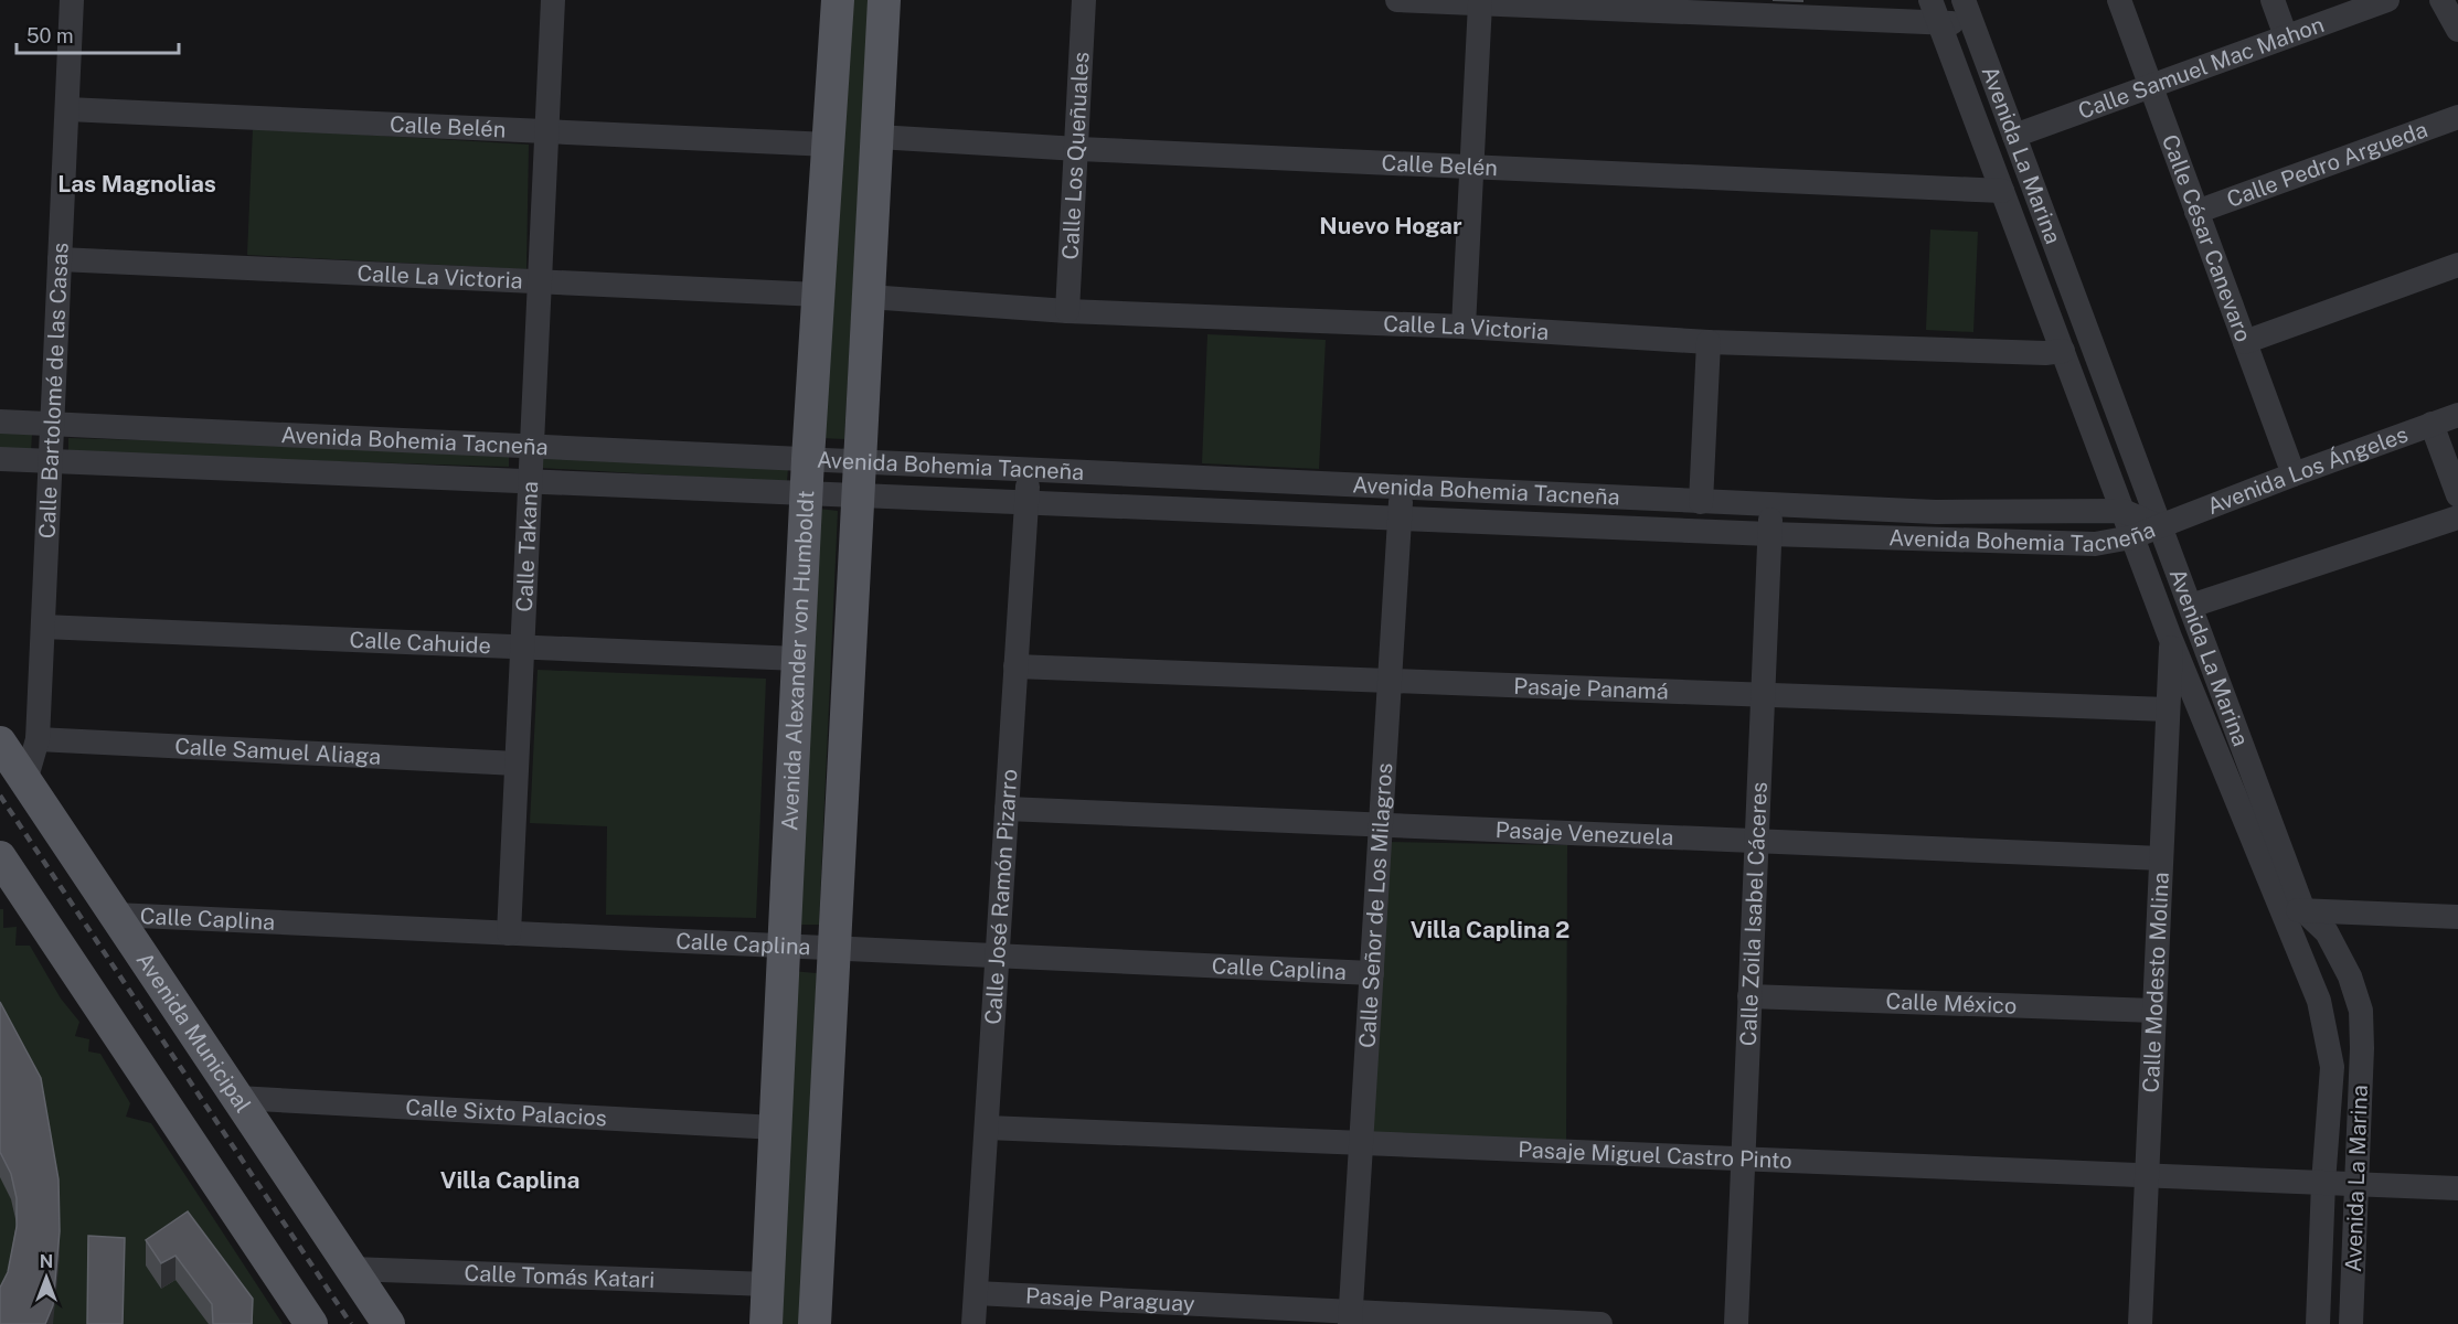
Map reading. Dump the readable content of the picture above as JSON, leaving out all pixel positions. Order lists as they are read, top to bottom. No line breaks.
{"streets":{"main road":["Avenida Alexander von Humboldt","Avenida Municipal"],"street":["Calle Samuel Mac Mahon","Calle Belén","Calle Los Queñuales","Avenida La Marina","Calle Pedro Argueda","Calle César Canevaro","Calle La Victoria","Calle Bartolomé de las Casas","Avenida Bohemia Tacneña","Avenida Los Ángeles","Calle Takana","Calle Cahuide","Pasaje Panamá","Calle Samuel Aliaga","Pasaje Venezuela","Calle José Ramón Pizarro","Calle Señor de Los Milagros","Calle Zoila Isabel Cáceres","Calle Caplina","Calle Modesto Molina","Calle México","Calle Sixto Palacios","Pasaje Miguel Castro Pinto","Calle Tomás Katari","Pasaje Paraguay"]},"crossings":[["Calle Samuel Mac Mahon","Avenida La Marina"],["Calle Samuel Mac Mahon","Calle César Canevaro"],["Calle Belén","Calle Los Queñuales"],["Calle Belén","Avenida La Marina"],["Calle Belén","Calle Bartolomé de las Casas"],["Calle Belén","Calle Takana"],["Calle Belén","Avenida Alexander von Humboldt"],["Calle Los Queñuales","Calle La Victoria"],["Avenida La Marina","Calle La Victoria"],["Avenida La Marina","Avenida Bohemia Tacneña"],["Avenida La Marina","Avenida Los Ángeles"],["Avenida La Marina","Calle Modesto Molina"],["Avenida La Marina","Pasaje Miguel Castro Pinto"],["Calle Pedro Argueda","Calle César Canevaro"],["Calle César Canevaro","Avenida Los Ángeles"],["Calle La Victoria","Calle Bartolomé de las Casas"],["Calle La Victoria","Calle Takana"],["Calle La Victoria","Avenida Alexander von Humboldt"],["Calle Bartolomé de las Casas","Avenida Bohemia Tacneña"],["Calle Bartolomé de las Casas","Calle Cahuide"],["Calle Bartolomé de las Casas","Calle Samuel Aliaga"],["Calle Bartolomé de las Casas","Avenida Municipal"],["Avenida Bohemia Tacneña","Avenida Los Ángeles"],["Avenida Bohemia Tacneña","Calle Takana"],["Avenida Bohemia Tacneña","Avenida Alexander von Humboldt"],["Avenida Bohemia Tacneña","Calle José Ramón Pizarro"],["Avenida Bohemia Tacneña","Calle Señor de Los Milagros"],["Avenida Bohemia Tacneña","Calle Zoila Isabel Cáceres"],["Calle Takana","Calle Cahuide"],["Calle Takana","Calle Samuel Aliaga"],["Calle Takana","Calle Caplina"],["Calle Cahuide","Avenida Alexander von Humboldt"],["Avenida Alexander von Humboldt","Calle Caplina"],["Avenida Alexander von Humboldt","Calle Sixto Palacios"],["Avenida Alexander von Humboldt","Calle Tomás Katari"],["Pasaje Panamá","Calle José Ramón Pizarro"],["Pasaje Panamá","Calle Señor de Los Milagros"],["Pasaje Panamá","Calle Zoila Isabel Cáceres"],["Pasaje Panamá","Calle Modesto Molina"],["Pasaje Venezuela","Calle José Ramón Pizarro"],["Pasaje Venezuela","Calle Señor de Los Milagros"],["Pasaje Venezuela","Calle Zoila Isabel Cáceres"],["Pasaje Venezuela","Calle Modesto Molina"],["Calle José Ramón Pizarro","Calle Caplina"],["Calle José Ramón Pizarro","Pasaje Miguel Castro Pinto"],["Calle José Ramón Pizarro","Pasaje Paraguay"],["Calle Señor de Los Milagros","Calle Caplina"],["Calle Señor de Los Milagros","Pasaje Miguel Castro Pinto"],["Calle Señor de Los Milagros","Pasaje Paraguay"],["Calle Zoila Isabel Cáceres","Calle México"],["Calle Zoila Isabel Cáceres","Pasaje Miguel Castro Pinto"],["Calle Caplina","Avenida Municipal"],["Calle Modesto Molina","Calle México"],["Calle Modesto Molina","Pasaje Miguel Castro Pinto"],["Avenida Municipal","Calle Sixto Palacios"],["Avenida Municipal","Calle Tomás Katari"]],"districts":["Las Magnolias","Nuevo Hogar","Villa Caplina 2","Villa Caplina"],"scale_bar":"50 m","north":"top"}
